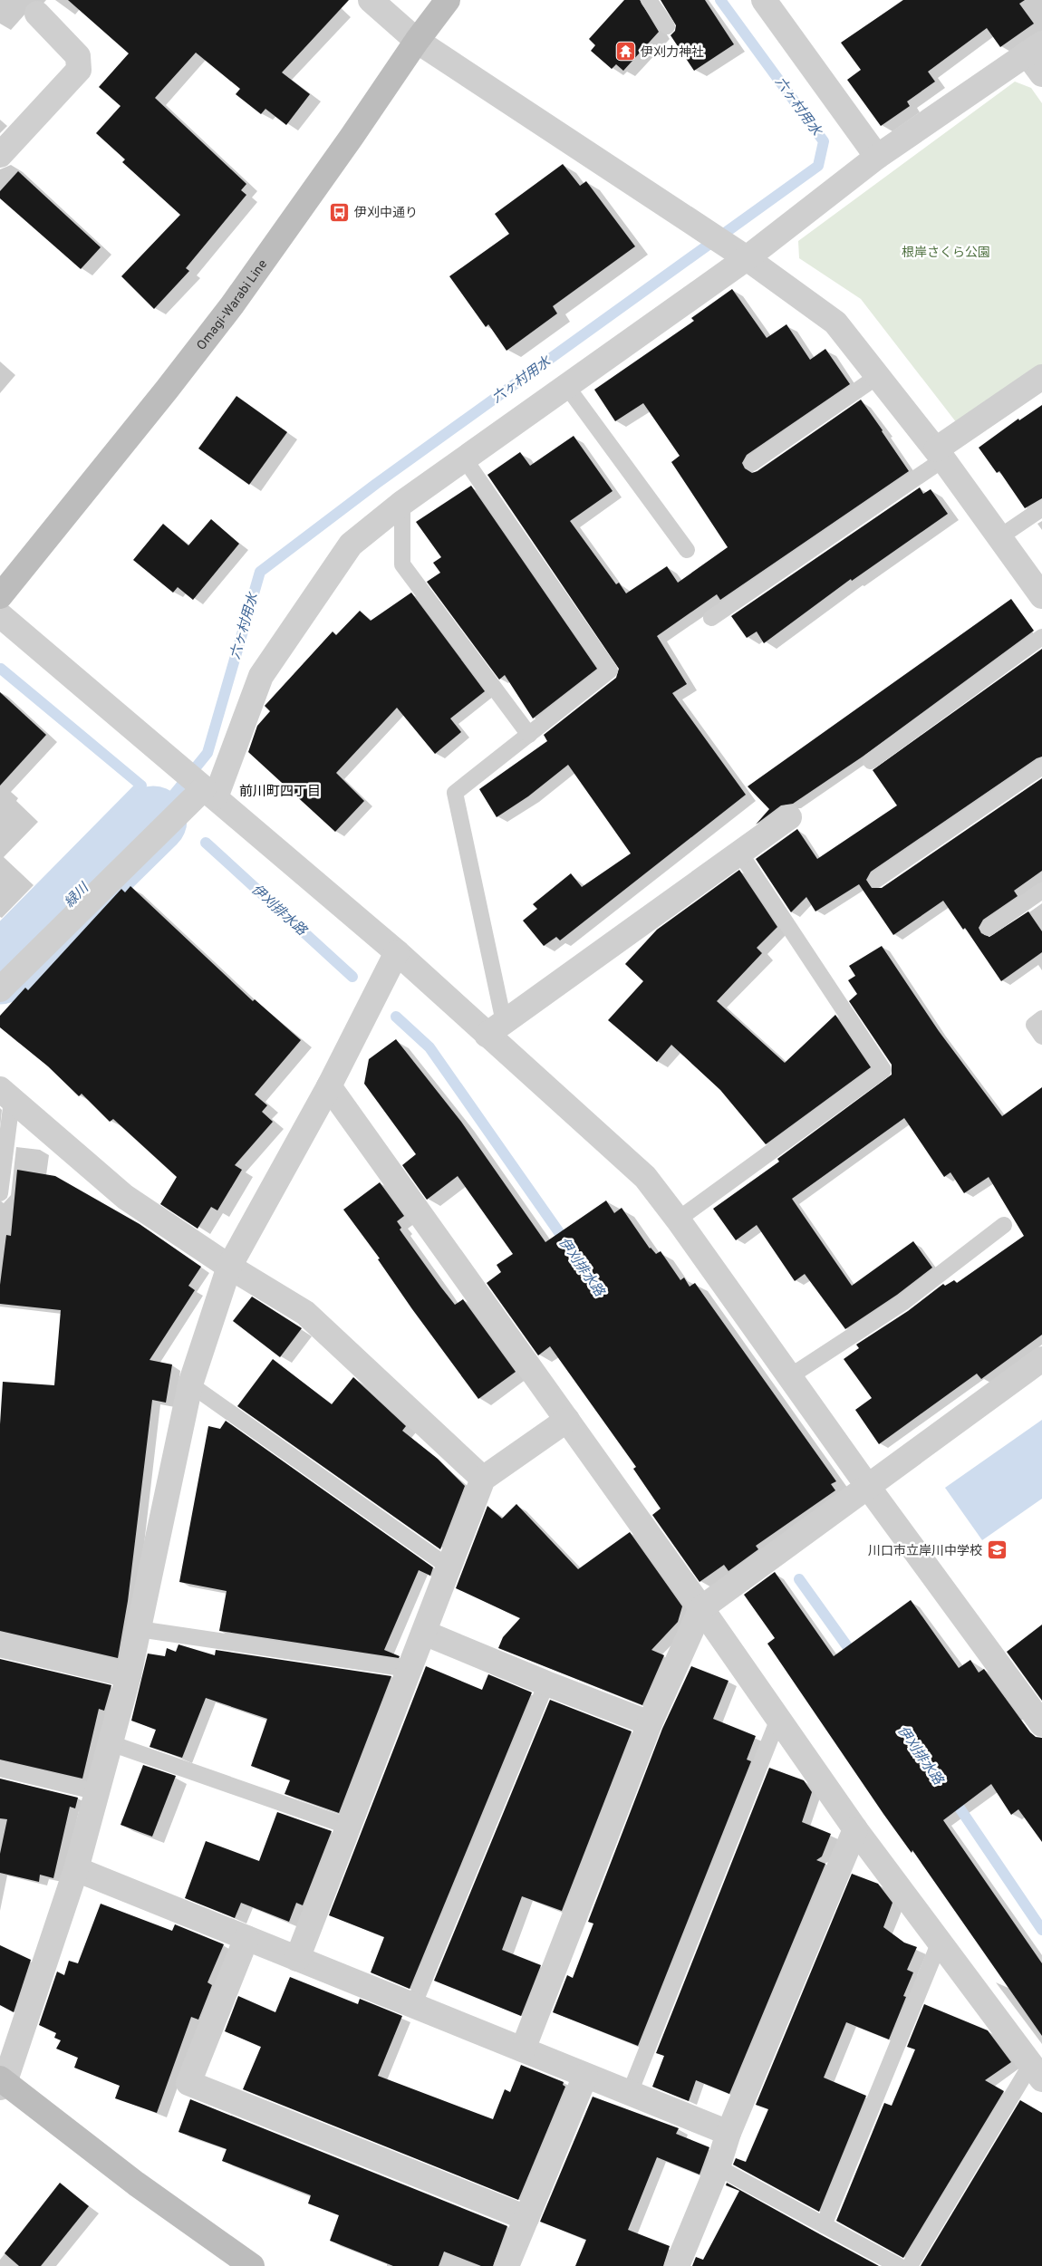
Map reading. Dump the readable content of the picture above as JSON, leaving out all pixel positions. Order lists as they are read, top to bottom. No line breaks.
{"streets":{"main road":["Omagi-Warabi Line"]},"districts":["前川町四丁目"],"water":["六ヶ村用水","緑川","伊刈排水路"],"parks":["根岸さくら公園"],"places":{"temple":["伊刈力神社"],"bus stop":["伊刈中通り"],"school or university":["川口市立岸川中学校"]}}
